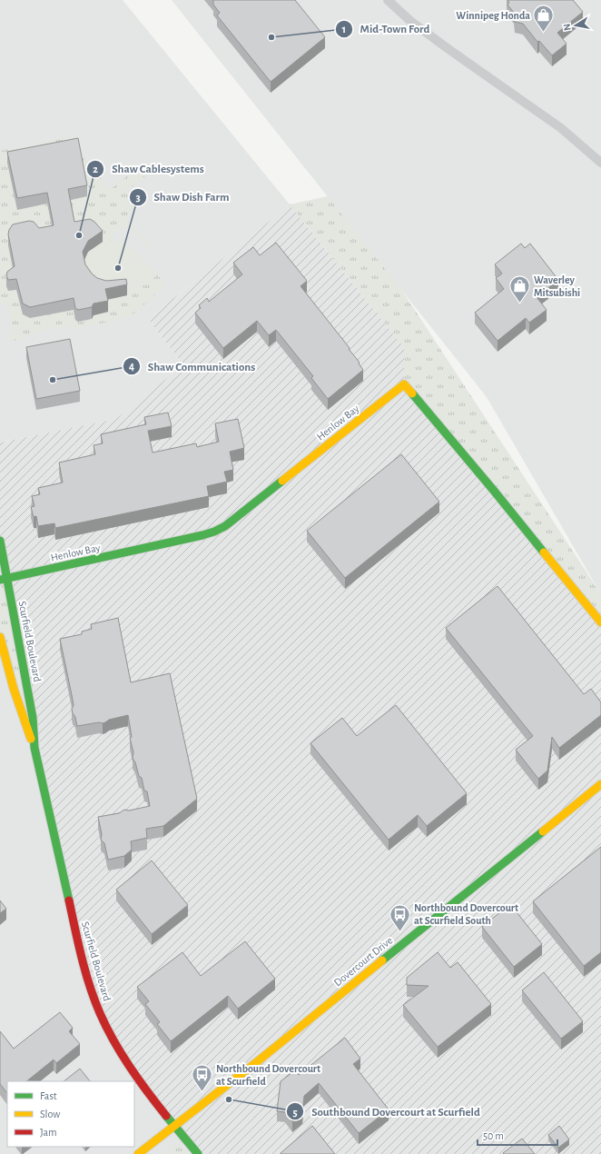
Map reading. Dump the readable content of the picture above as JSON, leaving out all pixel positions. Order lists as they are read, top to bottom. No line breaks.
{"streets":{"street":["Henlow Bay","Scurfield Boulevard","Dovercourt Drive"]},"crossings":[["Henlow Bay","Scurfield Boulevard"],["Scurfield Boulevard","Dovercourt Drive"]],"places":{"shop":["Winnipeg Honda","Waverley Mitsubishi"],"other":["Mid-Town Ford","Shaw Cablesystems","Shaw Dish Farm","Shaw Communications","Southbound Dovercourt at Scurfield"],"bus stop":["Northbound Dovercourt at Scurfield South","Northbound Dovercourt at Scurfield"]},"legend":["Fast","Slow","Jam"],"scale_bar":"50 m","north":"left"}
